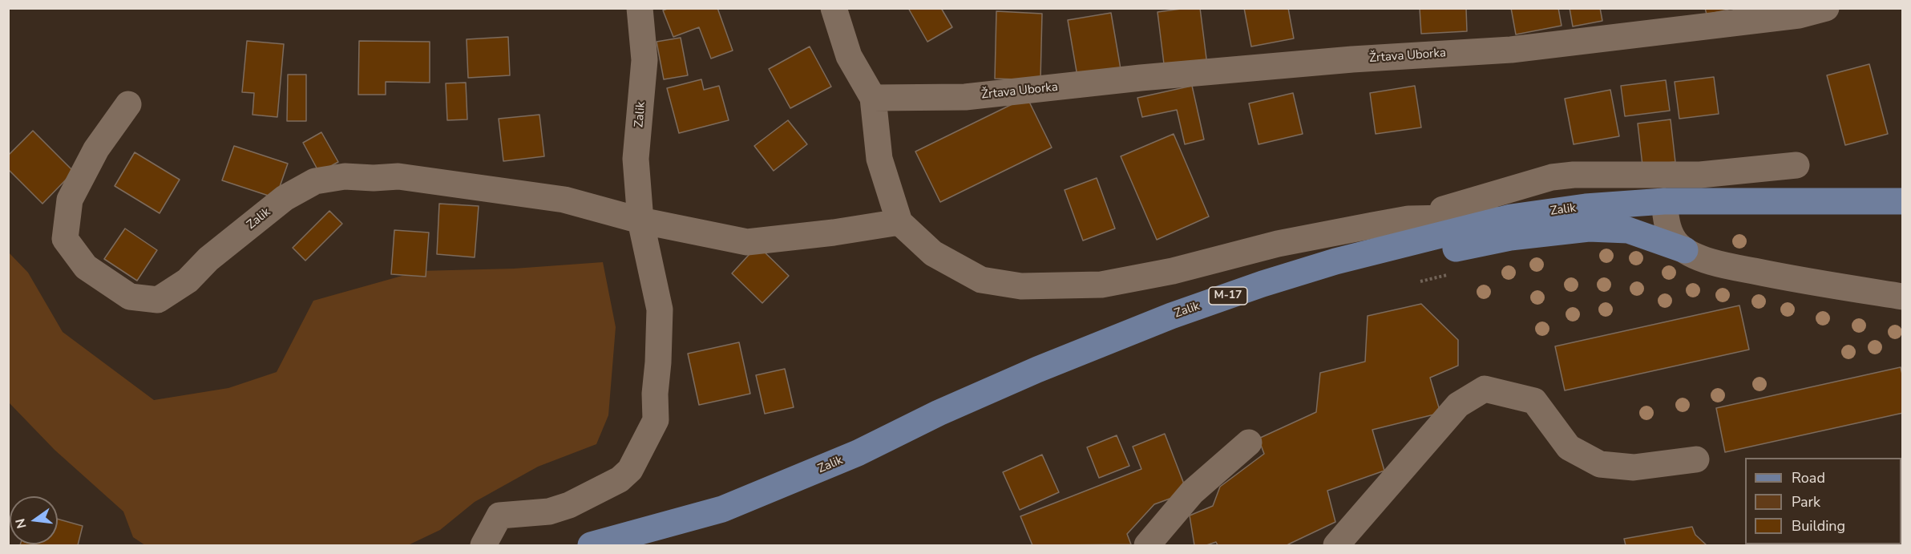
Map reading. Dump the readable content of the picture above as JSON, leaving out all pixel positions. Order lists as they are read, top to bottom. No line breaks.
{"streets":{"main road":["Zalik","M-17"],"street":["Žrtava Uborka"]},"legend":["Road","Park","Building"],"north":"left"}
